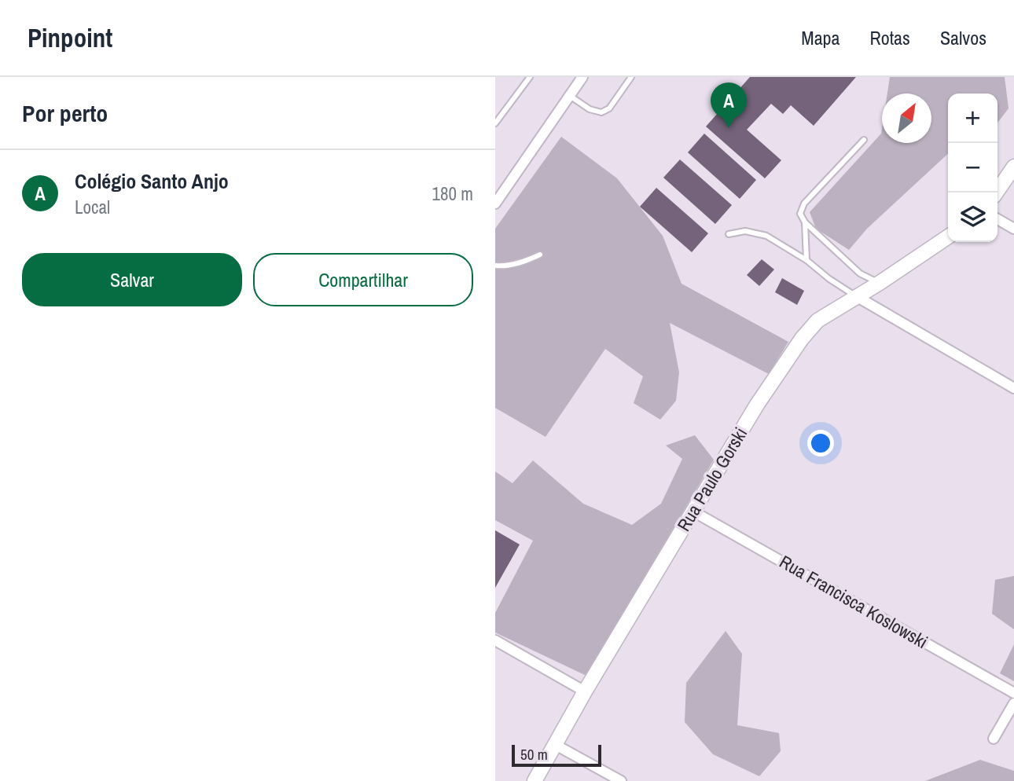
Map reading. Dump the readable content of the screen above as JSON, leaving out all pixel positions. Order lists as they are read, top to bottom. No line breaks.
{"streets":{"street":["Rua Paulo Gorski","Rua Francisca Koslowski"]},"crossings":[["Rua Paulo Gorski","Rua Francisca Koslowski"]],"scale_bar":"50 m","north":"top right","page":{"header":"Pinpoint","nav":["Mapa","Rotas","Salvos"],"heading":"Por perto","pins":"A","map_buttons":["+","−"],"list":[{"mark":"A","name":"Colégio Santo Anjo","note":"Local","value":"180 m"}],"buttons":["Salvar","Compartilhar"],"scale":"50 m"}}
